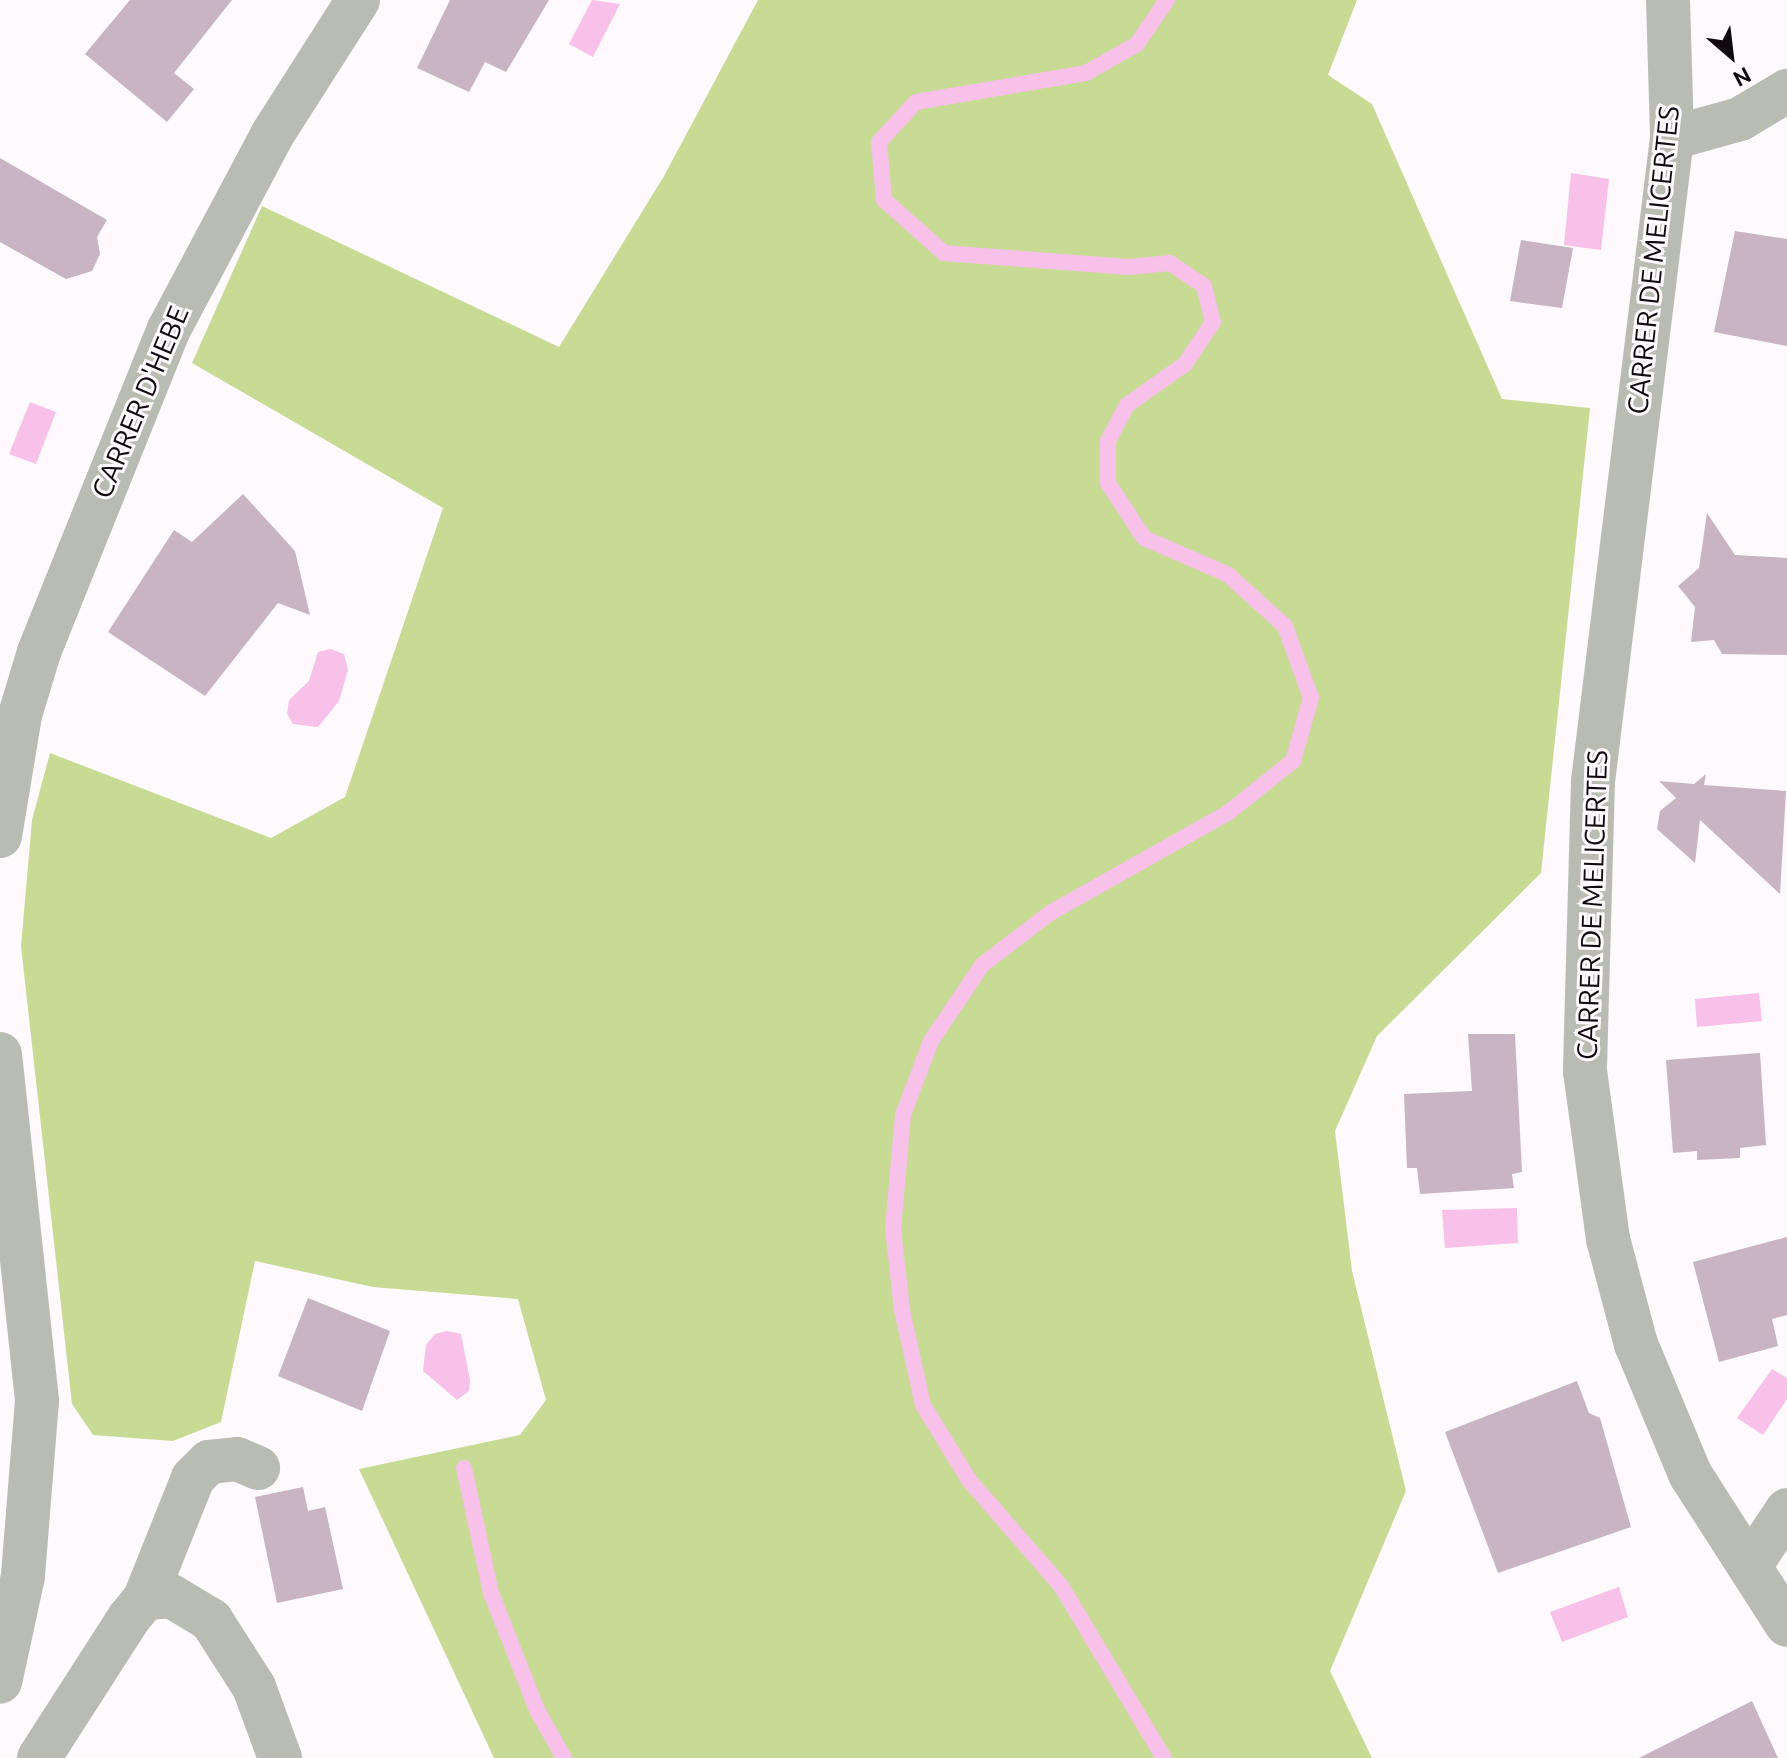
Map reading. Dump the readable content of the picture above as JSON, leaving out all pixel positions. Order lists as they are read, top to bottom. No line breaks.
{"streets":{"street":["CARRER DE MELICERTES","CARRER D'HEBE"]},"north":"bottom right"}
